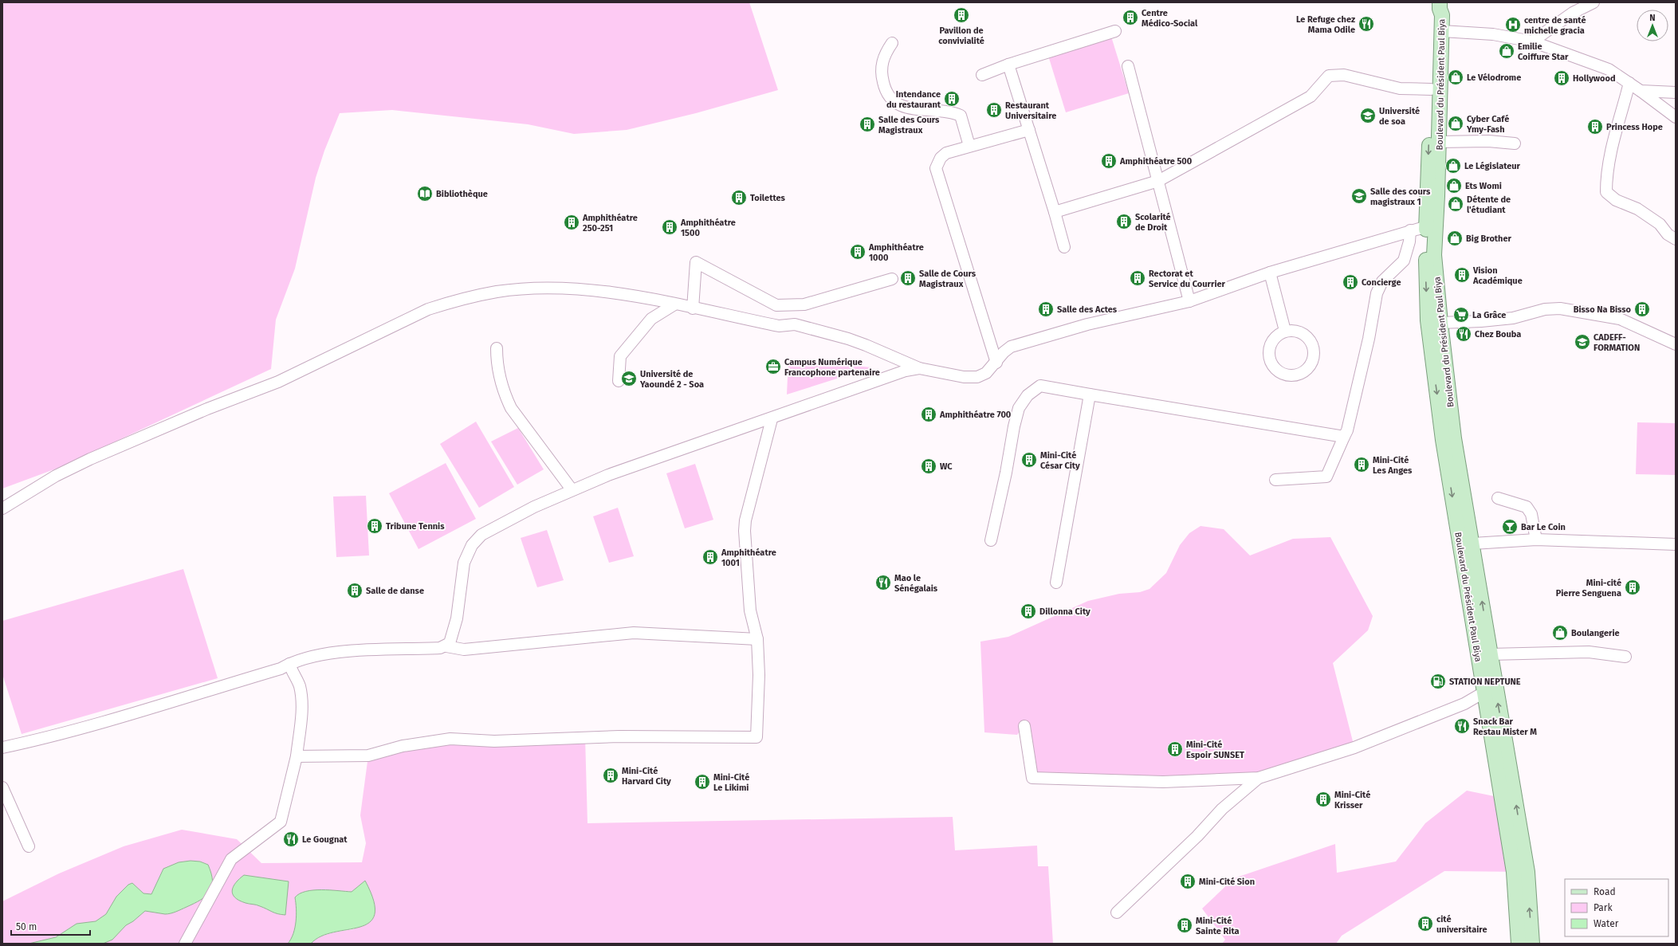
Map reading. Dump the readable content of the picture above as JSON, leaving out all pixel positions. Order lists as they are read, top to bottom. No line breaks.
{"streets":{"main road":["Boulevard du Président Paul Biya"]},"places":{"building":["Pavillon de convivialité","Centre Médico-Social","Hollywood","Intendance du restaurant","Restaurant Universitaire","Salle des Cours Magistraux","Princess Hope","Amphithéatre 500","Toilettes","Scolarité de Droit","Amphithéatre 250-251","Amphithéatre 1500","Amphithéatre 1000","Vision Académique","Salle de Cours Magistraux","Rectorat et Service du Courrier","Concierge","Salle des Actes","Bisso Na Bisso","Amphithéatre 700","Mini-Cité César City","Mini-Cité Les Anges","WC","Tribune Tennis","Amphithéatre 1001","Mini-cité Pierre Senguena","Salle de danse","Dillonna City","Mini-Cité Espoir SUNSET","Mini-Cité Harvard City","Mini-Cité Le Likimi","Mini-Cité Krisser","Mini-Cité Sion","cité universitaire","Mini-Cité Sainte Rita"],"restaurant":["Le Refuge chez Mama Odile","Chez Bouba","Mao le Sénégalais","Snack Bar Restau Mister M","Le Gougnat"],"hospital":["centre de santé michelle gracia"],"shop":["Emilie Coiffure Star","Le Vélodrome","Cyber Café Ymy-Fash","Le Législateur","Ets Womi","Détente de l'étudiant","Big Brother","Boulangerie"],"school or university":["Université de soa","Salle des cours magistraux 1","CADEFF- FORMATION","Université de Yaoundé 2 - Soa"],"library":["Bibliothèque"],"supermarket":["La Grâce"],"office":["Campus Numérique Francophone partenaire"],"bar":["Bar Le Coin"],"fuel station":["STATION NEPTUNE"]},"legend":["Road","Park","Water"],"scale_bar":"50 m","north":"top"}
